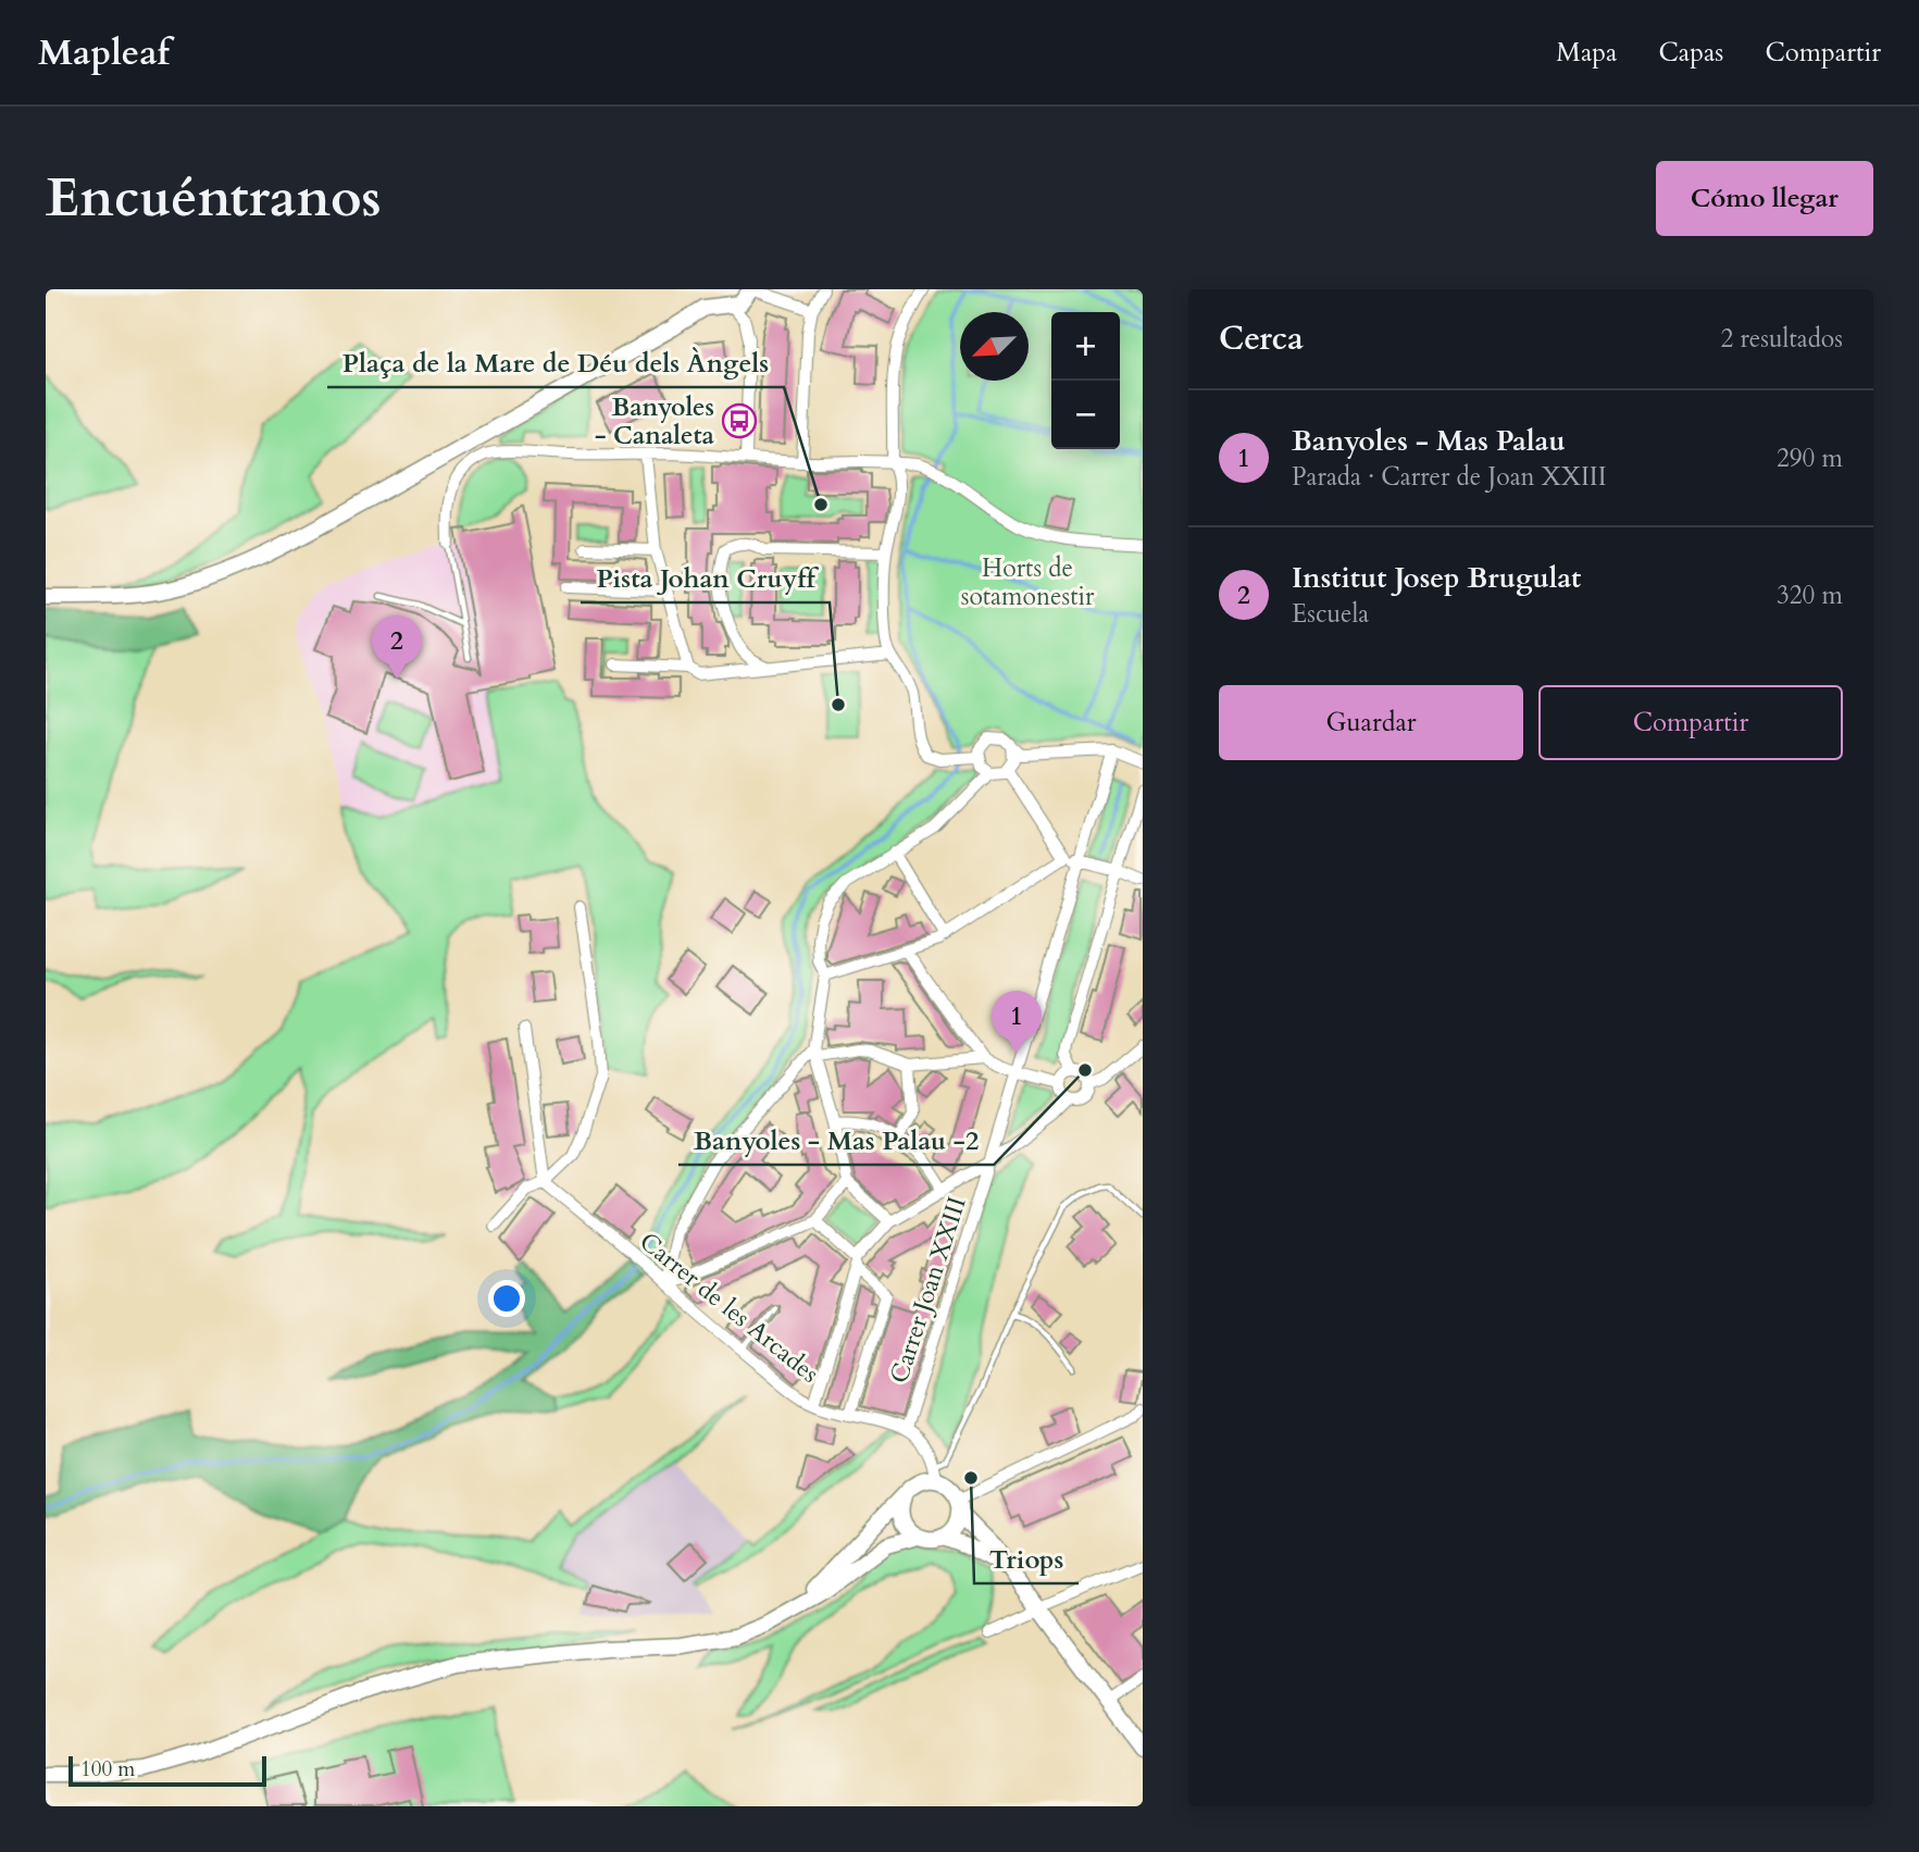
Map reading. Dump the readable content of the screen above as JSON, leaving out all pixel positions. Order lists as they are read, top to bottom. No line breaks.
{"streets":{"street":["Carrer Joan XXIII","Carrer de les Arcades"]},"crossings":[["Carrer Joan XXIII","Carrer de les Arcades"]],"parks":["Horts de sotamonestir"],"places":{"bus stop":["Banyoles - Canaleta"],"other":["Plaça de la Mare de Déu dels Àngels","Pista Johan Cruyff","Banyoles - Mas Palau -2","Triops"]},"scale_bar":"100 m","north":"bottom left","page":{"header":"Mapleaf","nav":["Mapa","Capas","Compartir"],"buttons":["Cómo llegar",["Guardar","Compartir"]],"title":"Encuéntranos","heading":["Cerca","2 resultados"],"map_buttons":["+","−"],"list":[{"mark":"1","name":"Banyoles - Mas Palau","note":"Parada · Carrer de Joan XXIII","value":"290 m"},{"mark":"2","name":"Institut Josep Brugulat","note":"Escuela","value":"320 m"}],"pins":["2","1"],"scale":"100 m"}}
